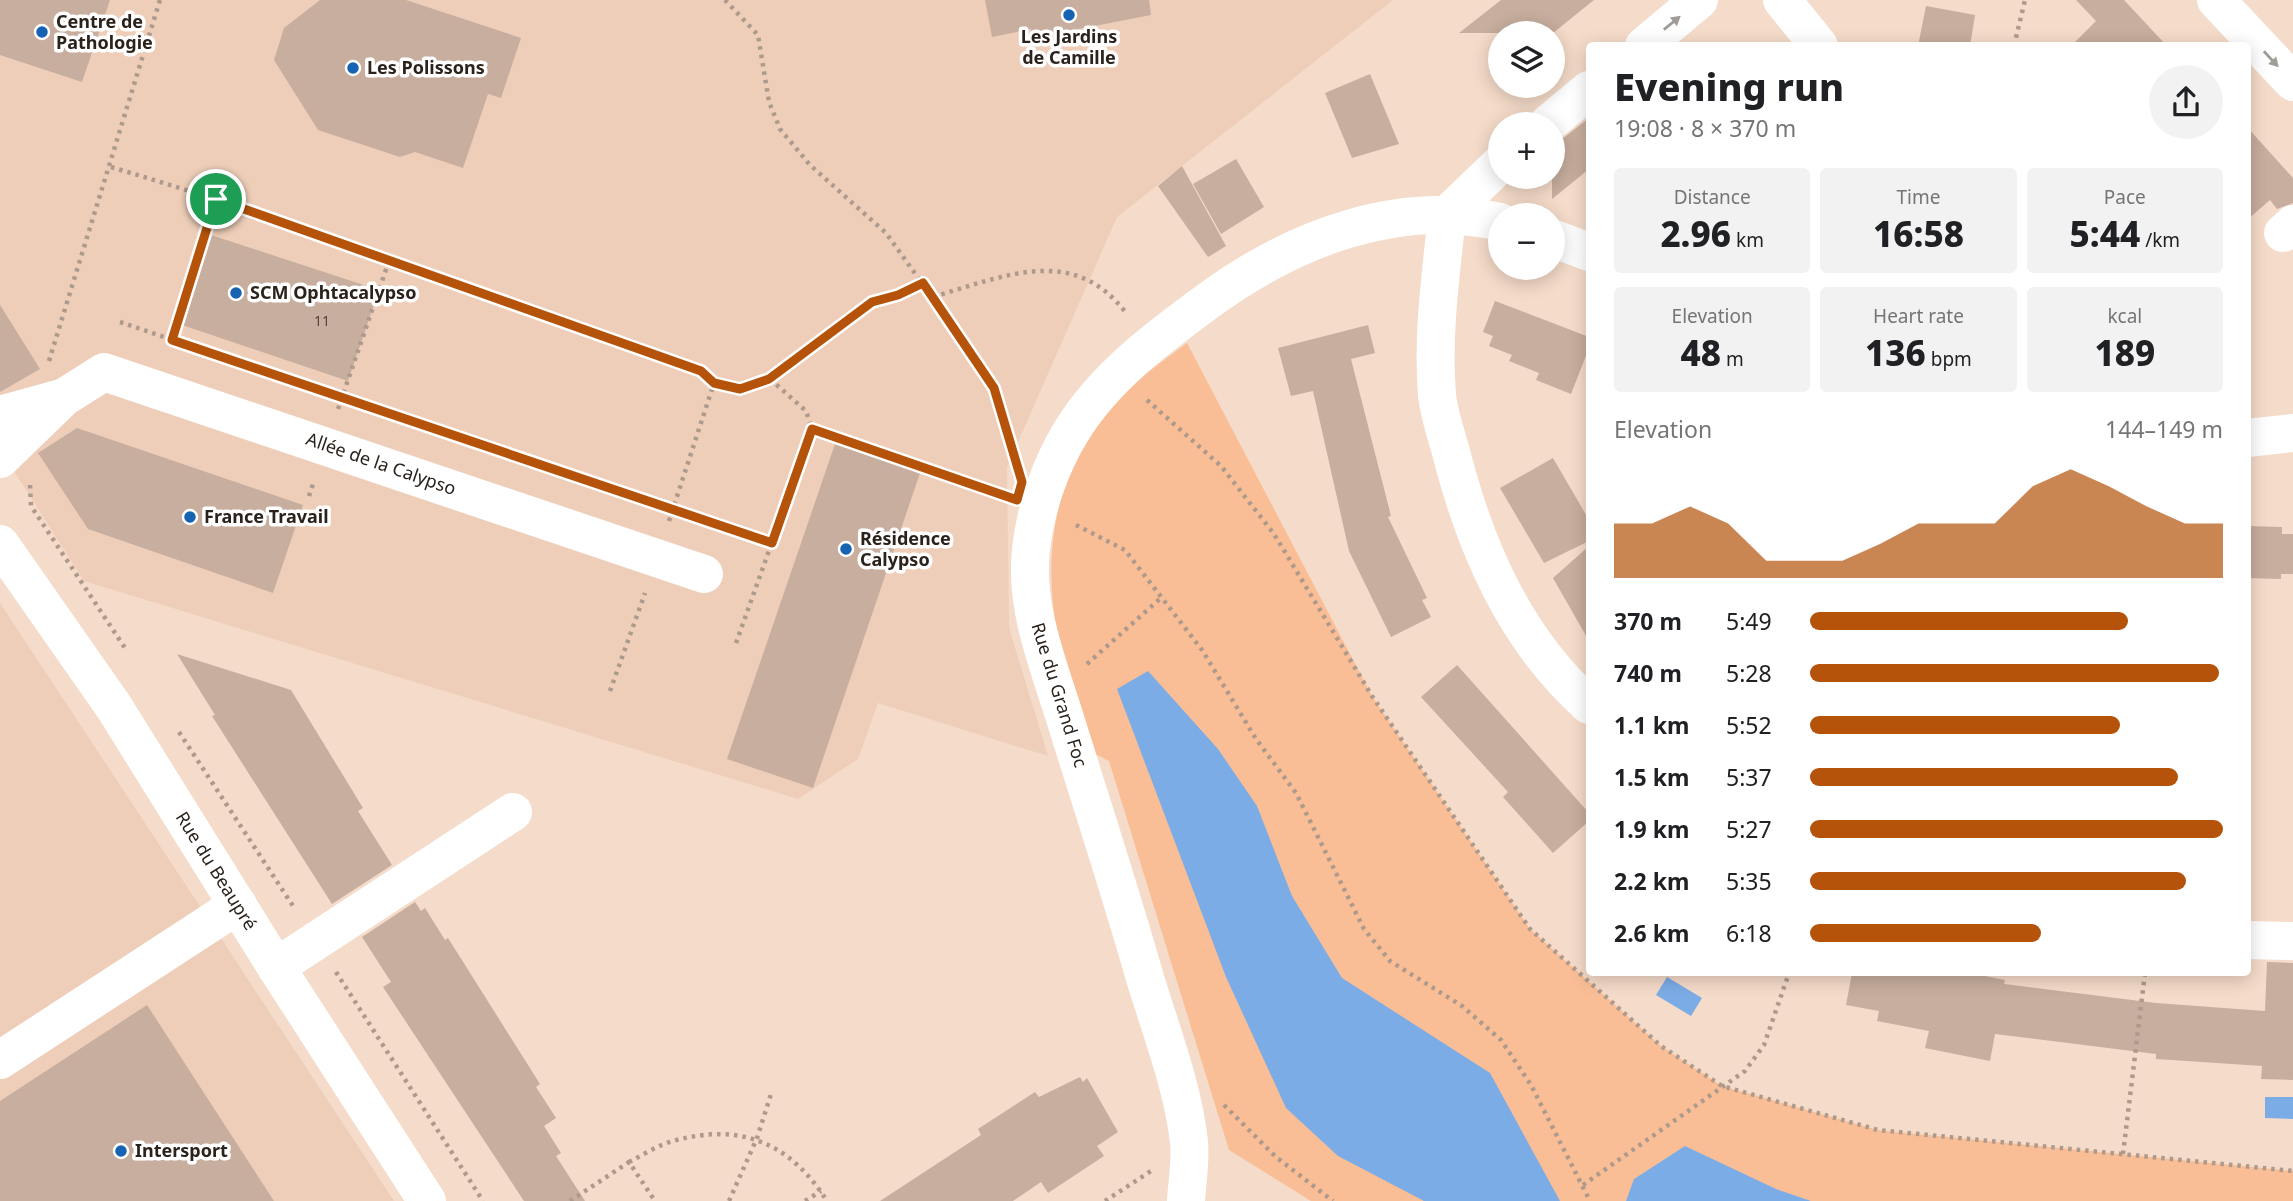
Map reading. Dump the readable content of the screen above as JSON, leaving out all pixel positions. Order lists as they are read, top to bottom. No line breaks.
{"streets":{"street":["Allée de la Calypso","Rue du Grand Foc","Rue du Beaupré"]},"places":["Les Jardins de Camille","Centre de Pathologie","Les Polissons","SCM Ophtacalypso","France Travail","Résidence Calypso","Intersport"],"house_numbers":["11"],"page":{"map_buttons":["+","−"],"heading":["Evening run","19:08 · 8 × 370 m"],"stats":[["Distance","2.96 km"],["Time","16:58"],["Pace","5:44 /km"],["Elevation","48 m"],["Heart rate","136 bpm"],["kcal","189"]],"chart":["Elevation","144–149 m"],"list":[{"name":"370 m","note":"5:49"},{"name":"740 m","note":"5:28"},{"name":"1.1 km","note":"5:52"},{"name":"1.5 km","note":"5:37"},{"name":"1.9 km","note":"5:27"},{"name":"2.2 km","note":"5:35"},{"name":"2.6 km","note":"6:18"}]}}
